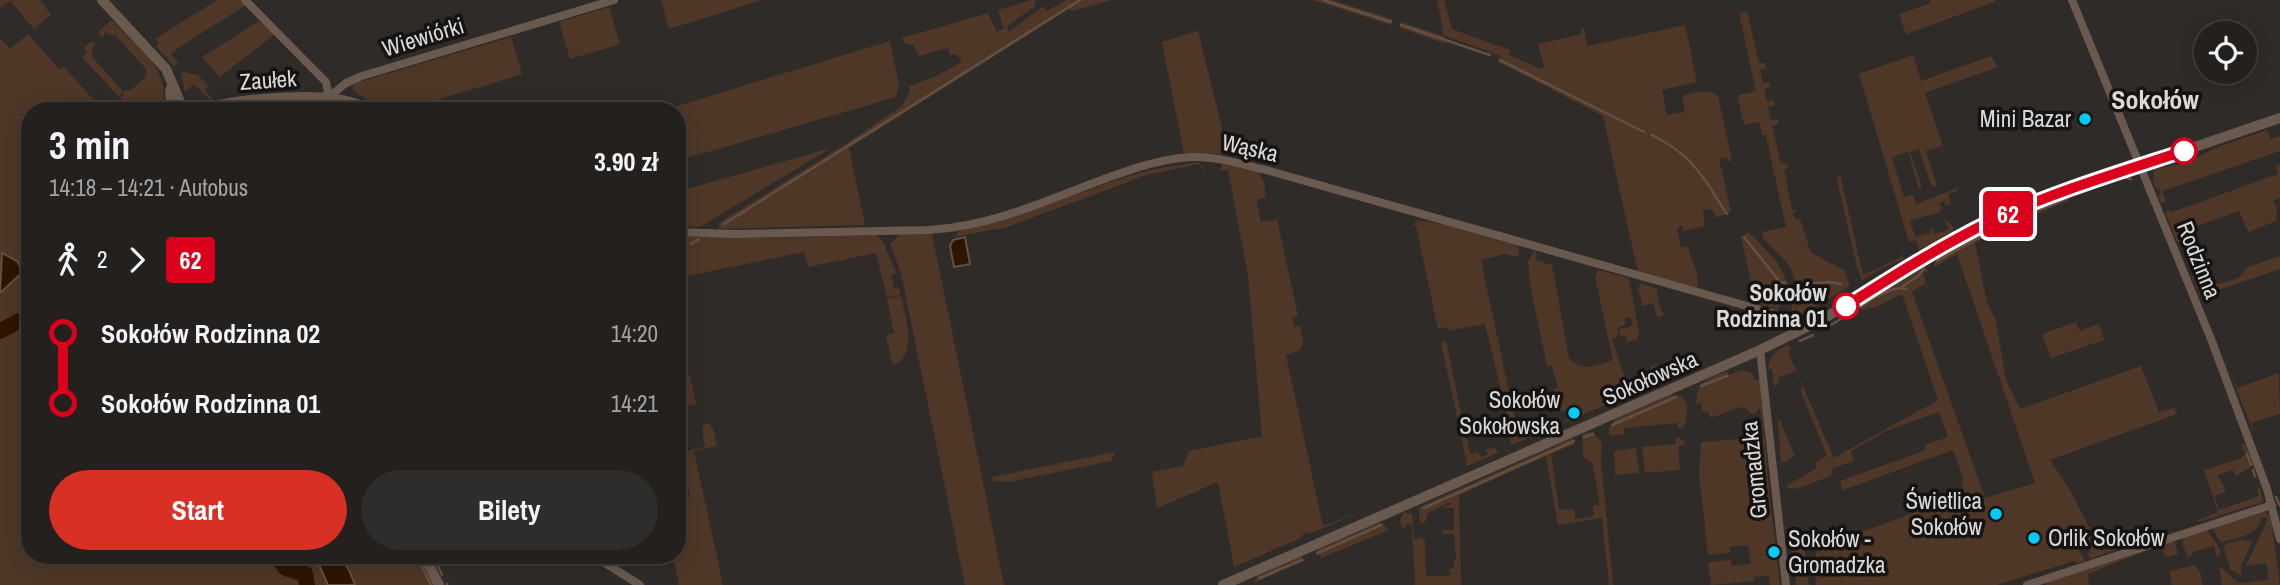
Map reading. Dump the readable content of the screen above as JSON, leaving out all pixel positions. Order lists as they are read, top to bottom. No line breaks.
{"streets":{"street":["Wiewiórki","Zaułek","Wąska","Rodzinna","Sokołowska","Gromadzka"]},"crossings":[["Wiewiórki","Zaułek"],["Wąska","Sokołowska"],["Rodzinna","Sokołowska"],["Sokołowska","Gromadzka"]],"districts":["Sokołów"],"places":["Mini Bazar","Sokołów Rodzinna 01","Sokołów Sokołowska","Świetlica Sokołów","Orlik Sokołów","Sokołów - Gromadzka"],"lines":["bus line 62"],"page":{"on_map":"62","heading":["3 min","14:18 – 14:21 · Autobus","3.90 zł"],"legs":["2","62"],"list":[{"name":"Sokołów Rodzinna 02","value":"14:20"},{"name":"Sokołów Rodzinna 01","value":"14:21"}],"buttons":["Start","Bilety"]}}
